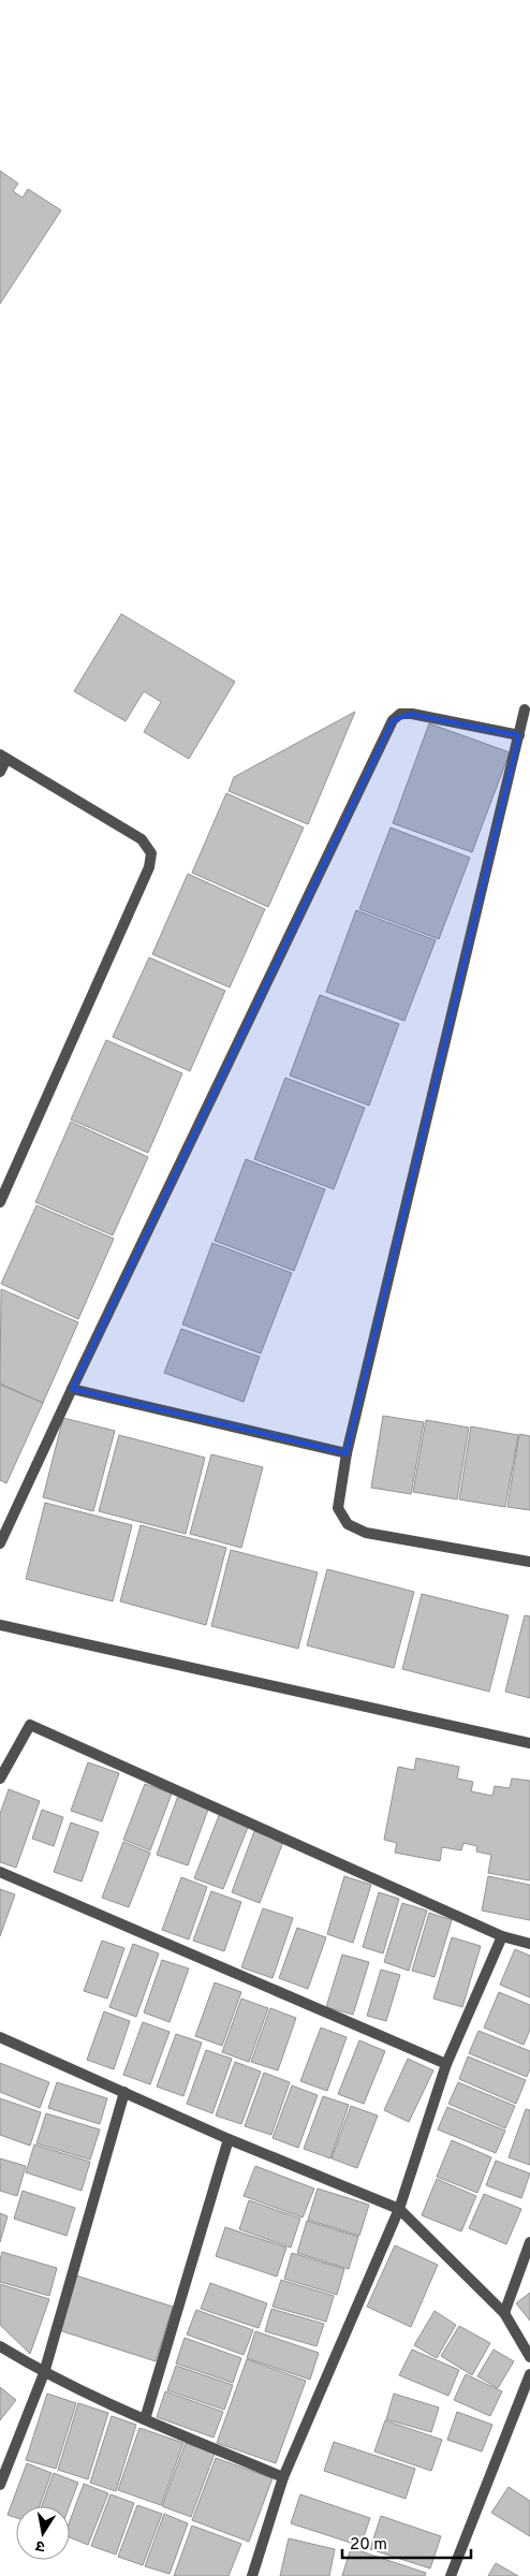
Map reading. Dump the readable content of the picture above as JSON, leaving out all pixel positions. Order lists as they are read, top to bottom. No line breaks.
{"scale_bar":"20 m","north":"bottom"}
